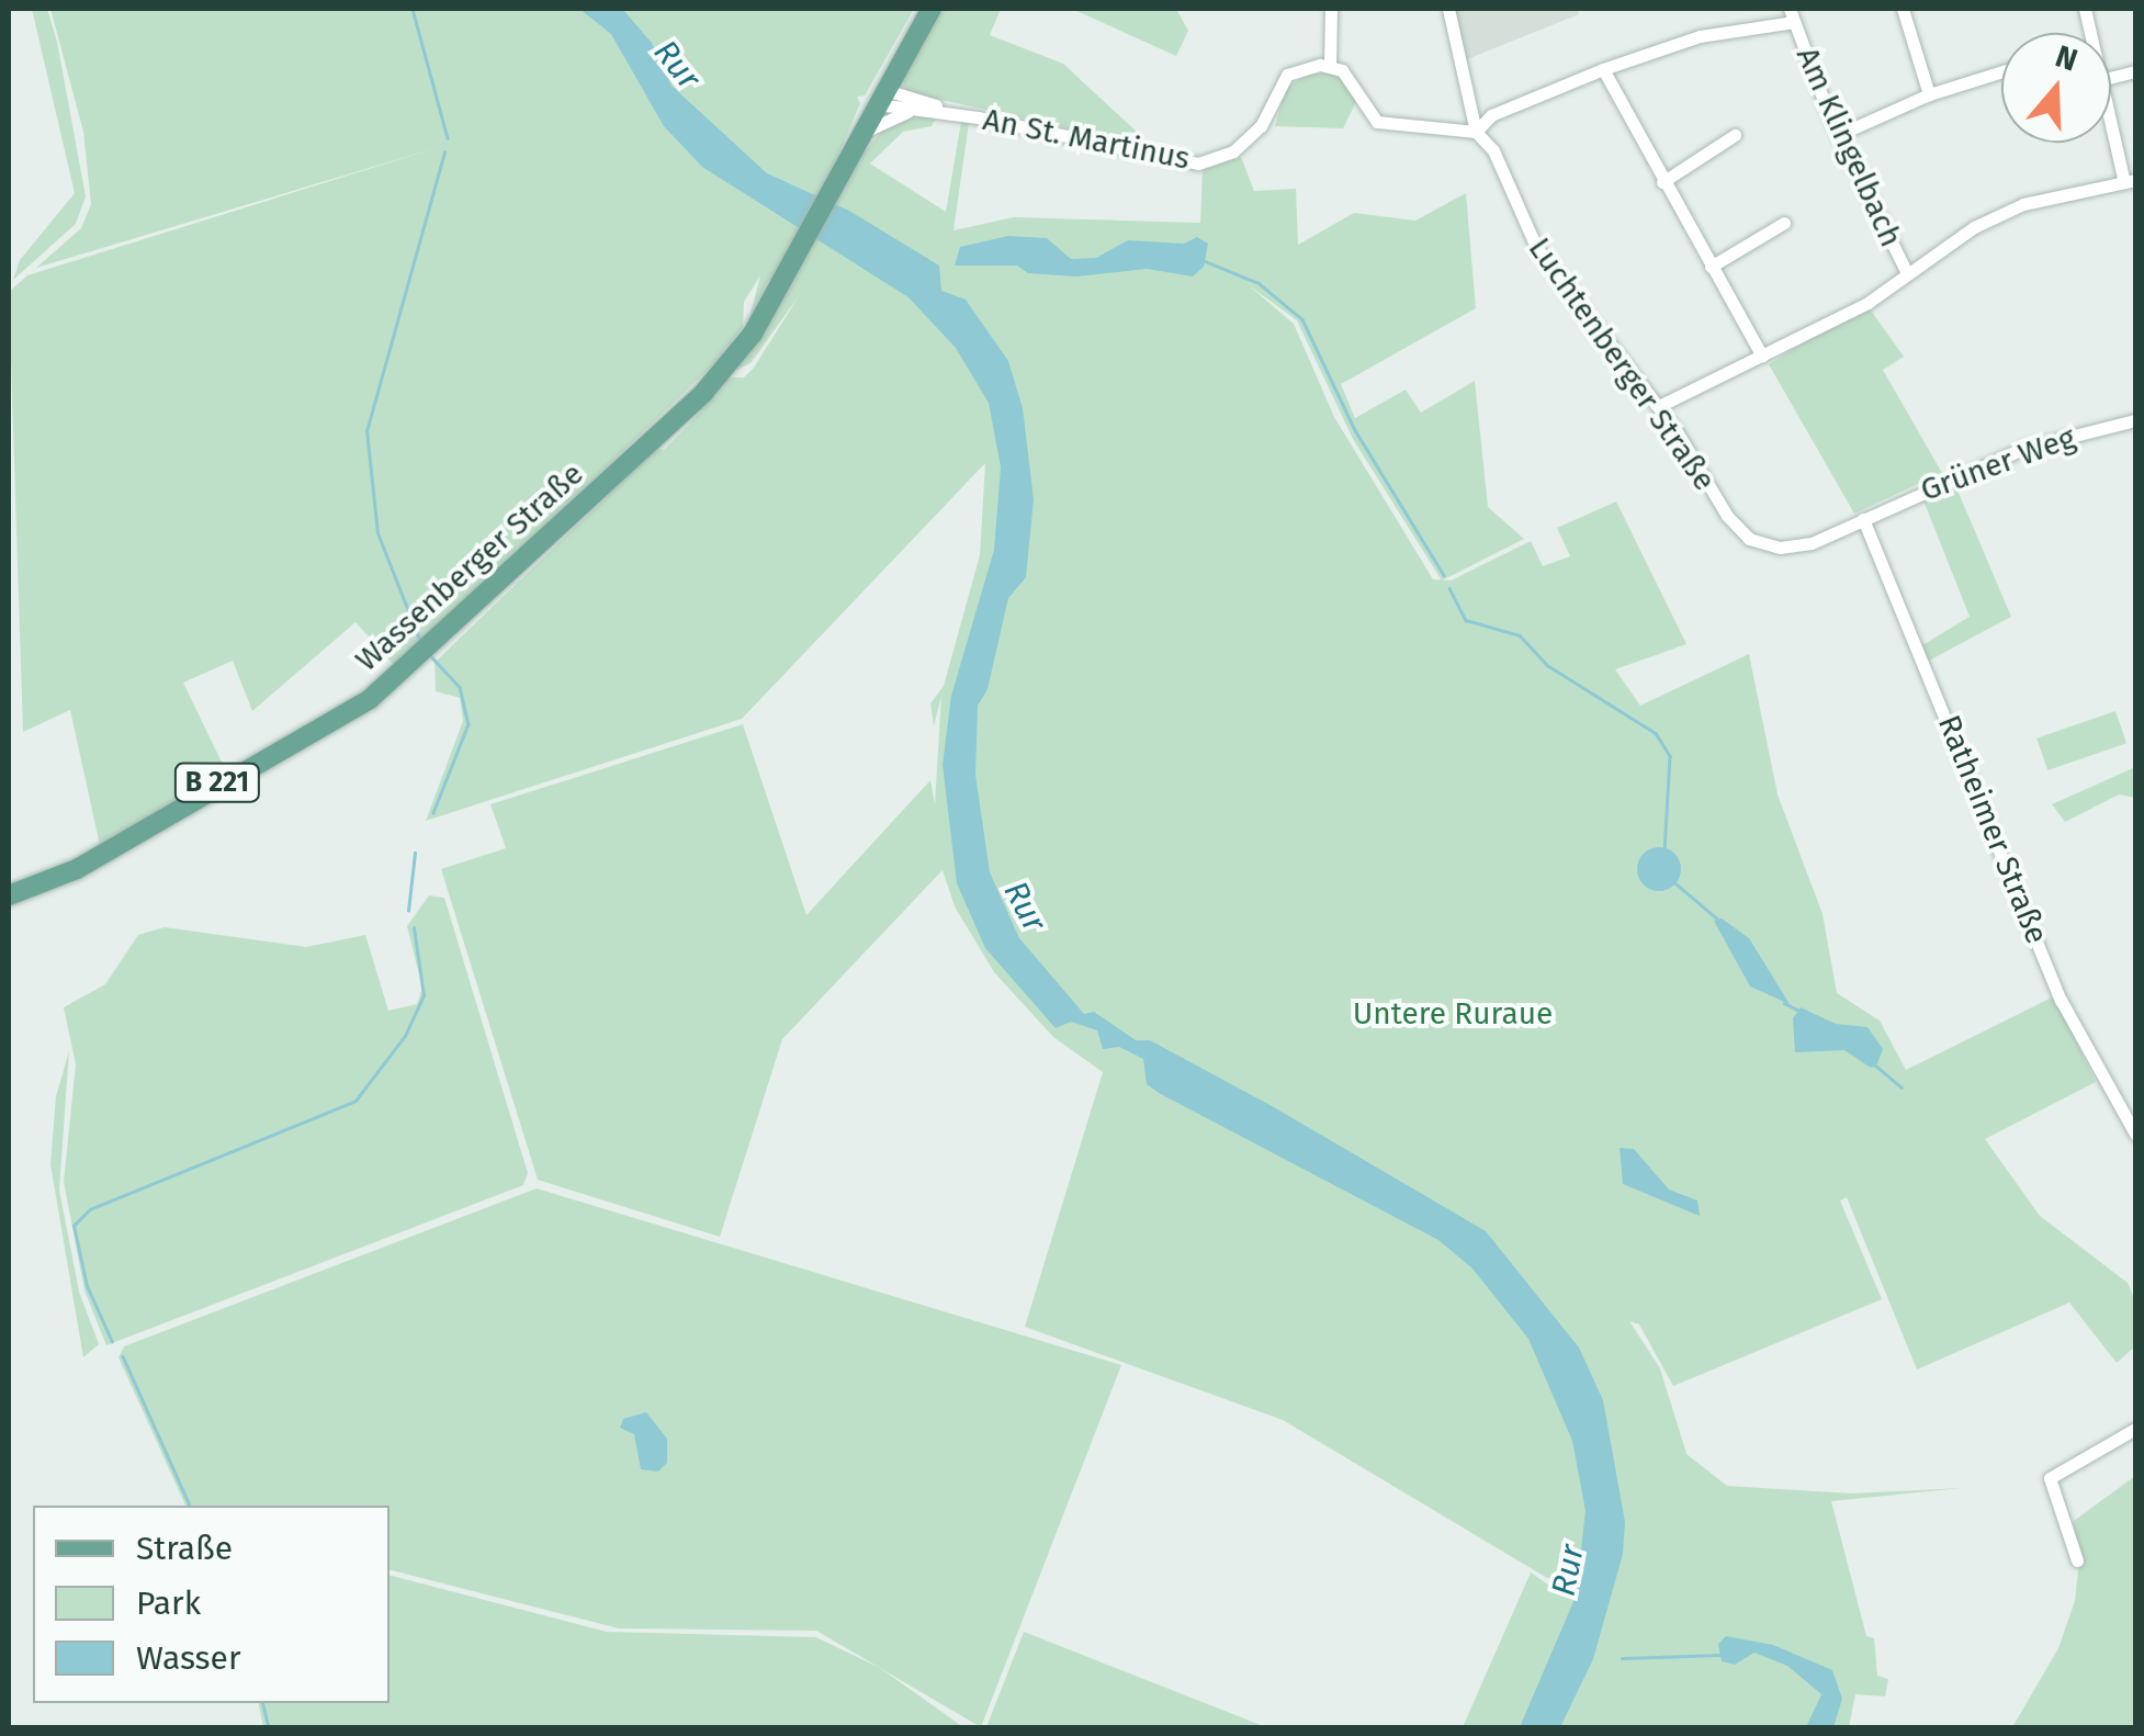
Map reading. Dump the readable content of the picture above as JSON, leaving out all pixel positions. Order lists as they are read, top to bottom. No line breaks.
{"streets":{"main road":["Wassenberger Straße","B 221"],"street":["An St. Martinus","Am Klingelbach","Luchtenberger Straße","Grüner Weg","Ratheimer Straße"]},"crossings":[["An St. Martinus","Wassenberger Straße"],["An St. Martinus","B 221"],["Am Klingelbach","Luchtenberger Straße"],["Luchtenberger Straße","Grüner Weg"],["Luchtenberger Straße","Ratheimer Straße"],["Grüner Weg","Ratheimer Straße"],["Wassenberger Straße","B 221"]],"water":["Rur"],"parks":["Untere Ruraue"],"legend":["Straße","Park","Wasser"],"north":"top"}
